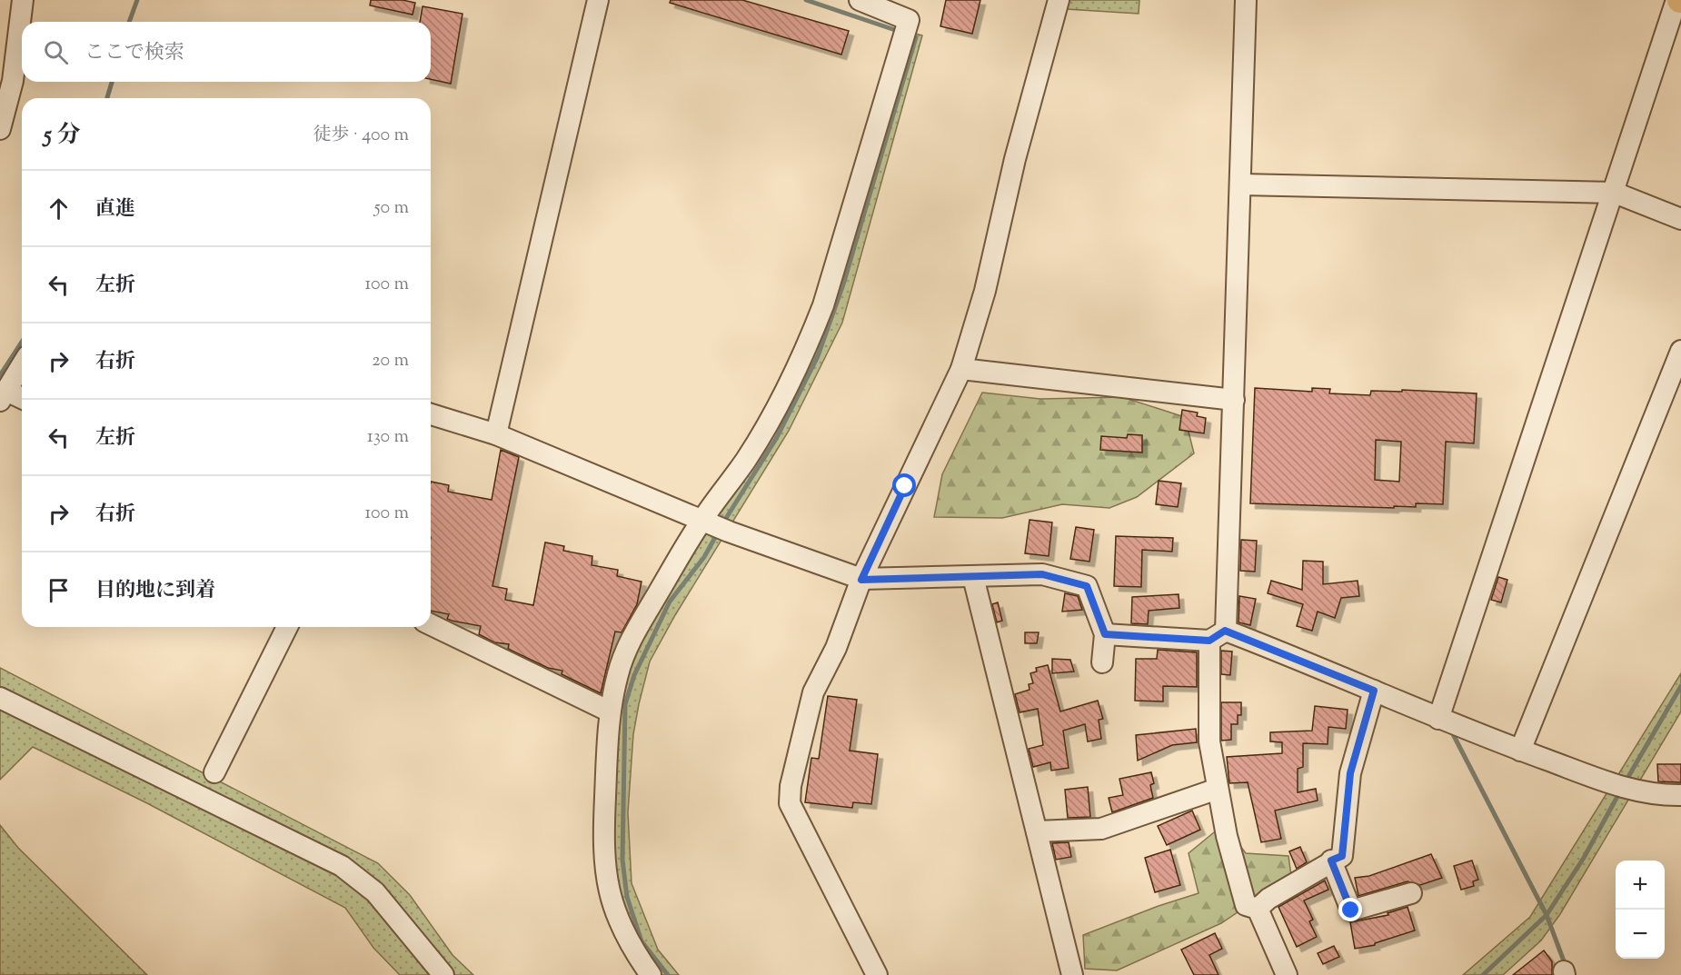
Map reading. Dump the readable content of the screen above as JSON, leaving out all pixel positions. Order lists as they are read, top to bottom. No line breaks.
{"page":{"search":"ここで検索","heading":["5 分","徒歩 · 400 m"],"list":[["直進","50 m"],["左折","100 m"],["右折","20 m"],["左折","130 m"],["右折","100 m"],"目的地に到着"],"map_buttons":["+","−"]}}
